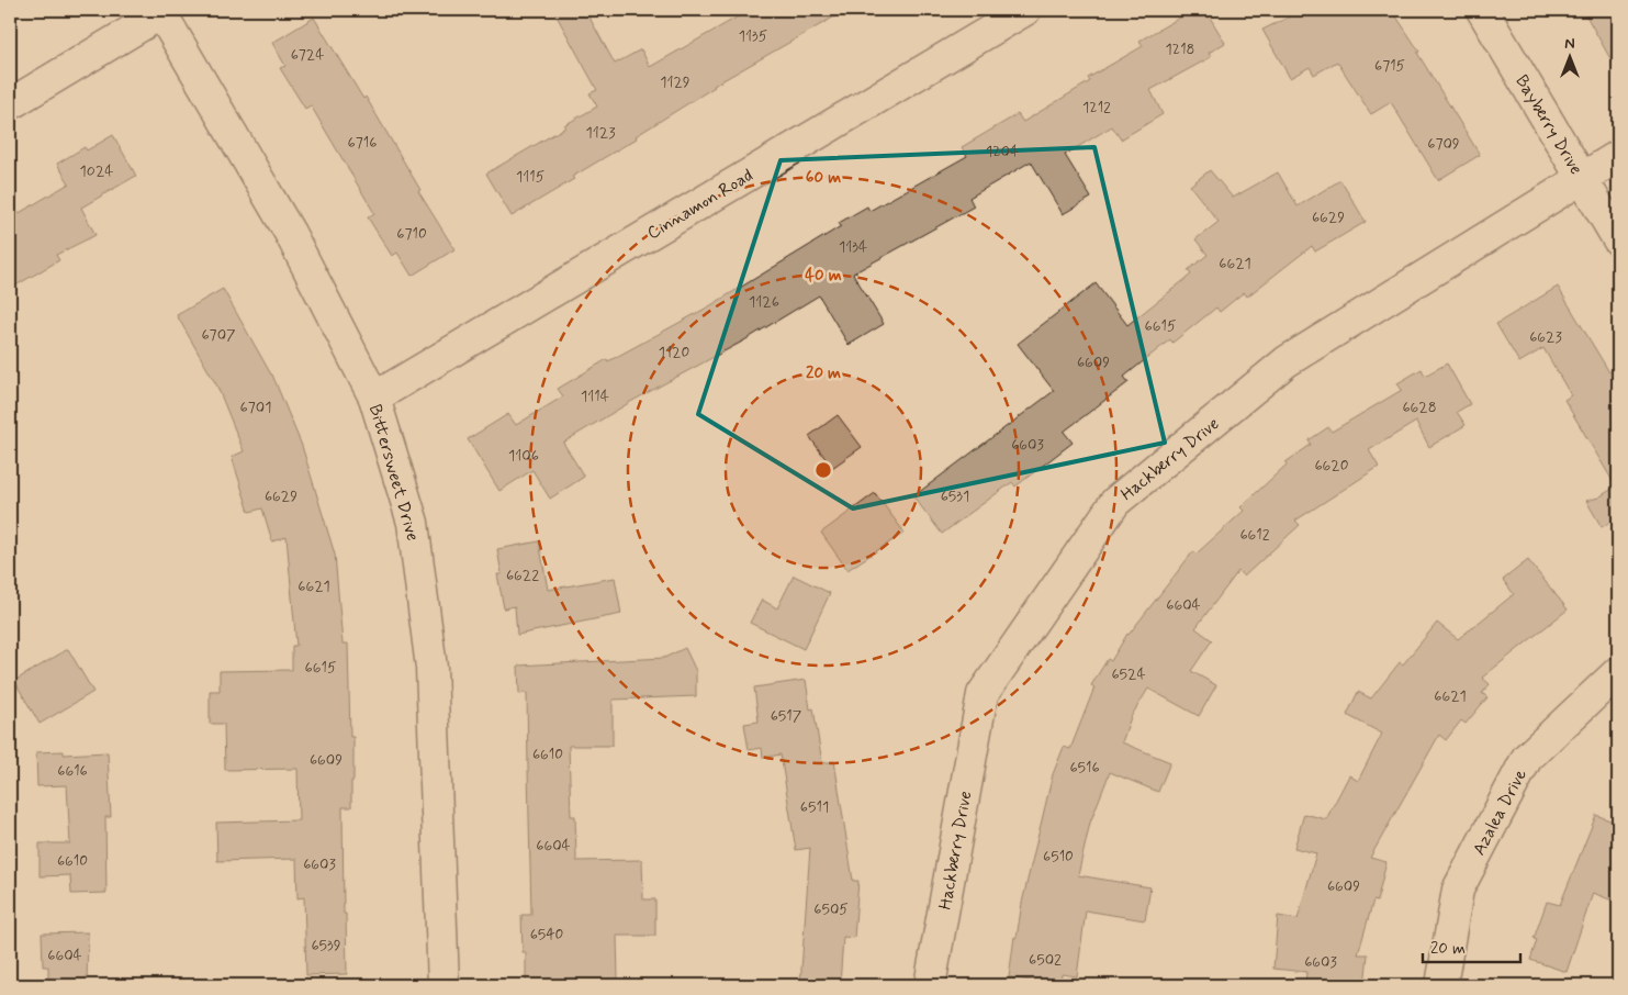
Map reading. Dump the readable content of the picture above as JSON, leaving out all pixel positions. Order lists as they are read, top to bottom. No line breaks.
{"streets":{"street":["Bayberry Drive","Cinnamon Road","Hackberry Drive","Bittersweet Drive","Azalea Drive"]},"crossings":[["Bayberry Drive","Hackberry Drive"],["Cinnamon Road","Bittersweet Drive"]],"house_numbers":["1135","1218","6724","6715","1129","1212","1123","6716","6709","1204","1024","1115","6629","6710","1134","6621","1126","6615","6707","6623","1120","6609","1114","6701","6628","6603","1106","6620","6629","6531","6612","6622","6621","6604","6615","6524","6621","6517","6610","6609","6516","6616","6511","6604","6510","6610","6603","6609","6505","6540","6539","6604","6502","6603"],"scale_bar":"20 m","north":"top","rings":["60 m","40 m","20 m"]}
